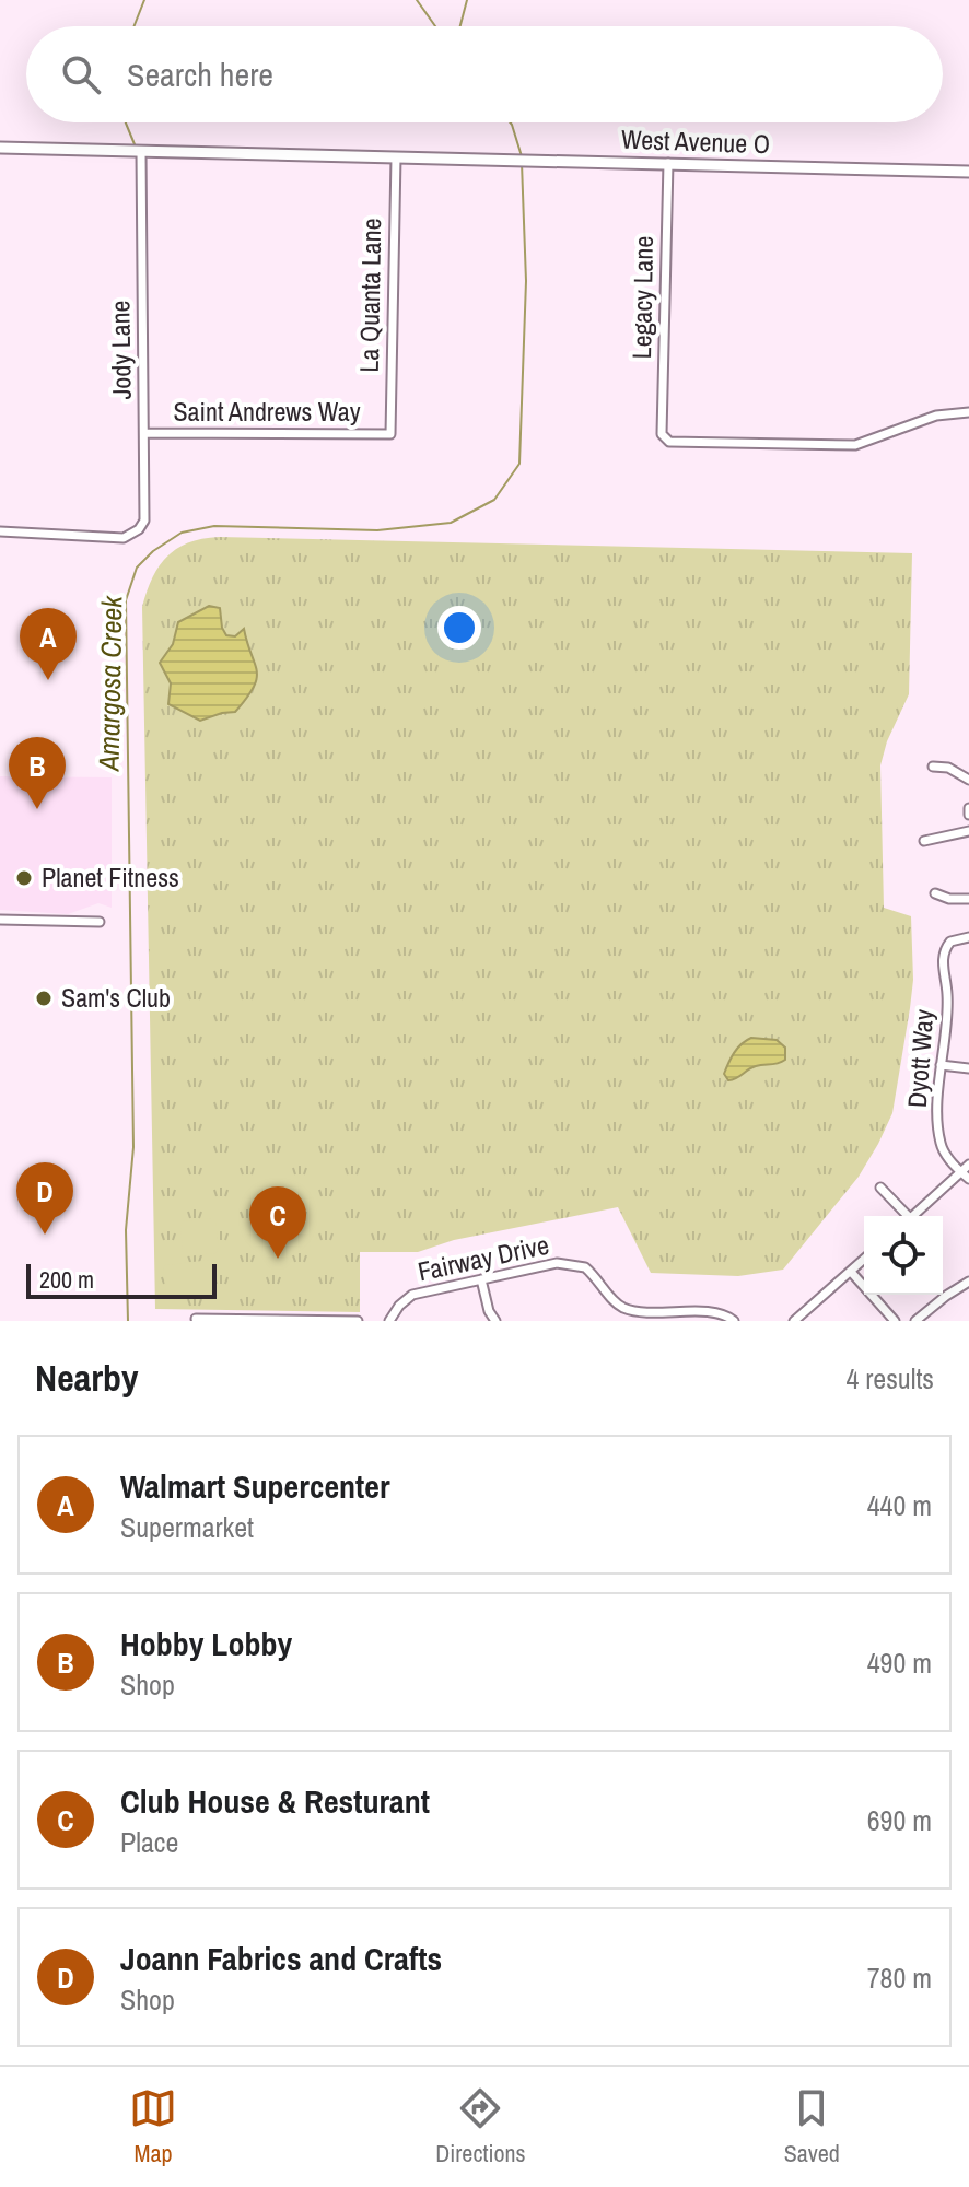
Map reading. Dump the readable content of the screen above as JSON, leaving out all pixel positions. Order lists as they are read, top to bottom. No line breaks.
{"streets":{"main road":["West Avenue O"],"street":["La Quanta Lane","Legacy Lane","Jody Lane","Saint Andrews Way","Dyott Way","Fairway Drive"]},"crossings":[["West Avenue O","La Quanta Lane"],["West Avenue O","Legacy Lane"],["West Avenue O","Jody Lane"],["La Quanta Lane","Saint Andrews Way"],["Jody Lane","Saint Andrews Way"]],"water":["Amargosa Creek"],"places":["Planet Fitness","Sam's Club"],"scale_bar":"200 m","page":{"search":"Search here","pins":["A","B","D","C"],"scale":"200 m","heading":["Nearby","4 results"],"list":[{"mark":"A","name":"Walmart Supercenter","note":"Supermarket","value":"440 m"},{"mark":"B","name":"Hobby Lobby","note":"Shop","value":"490 m"},{"mark":"C","name":"Club House & Resturant","note":"Place","value":"690 m"},{"mark":"D","name":"Joann Fabrics and Crafts","note":"Shop","value":"780 m"}],"nav":["Map","Directions","Saved"]}}
